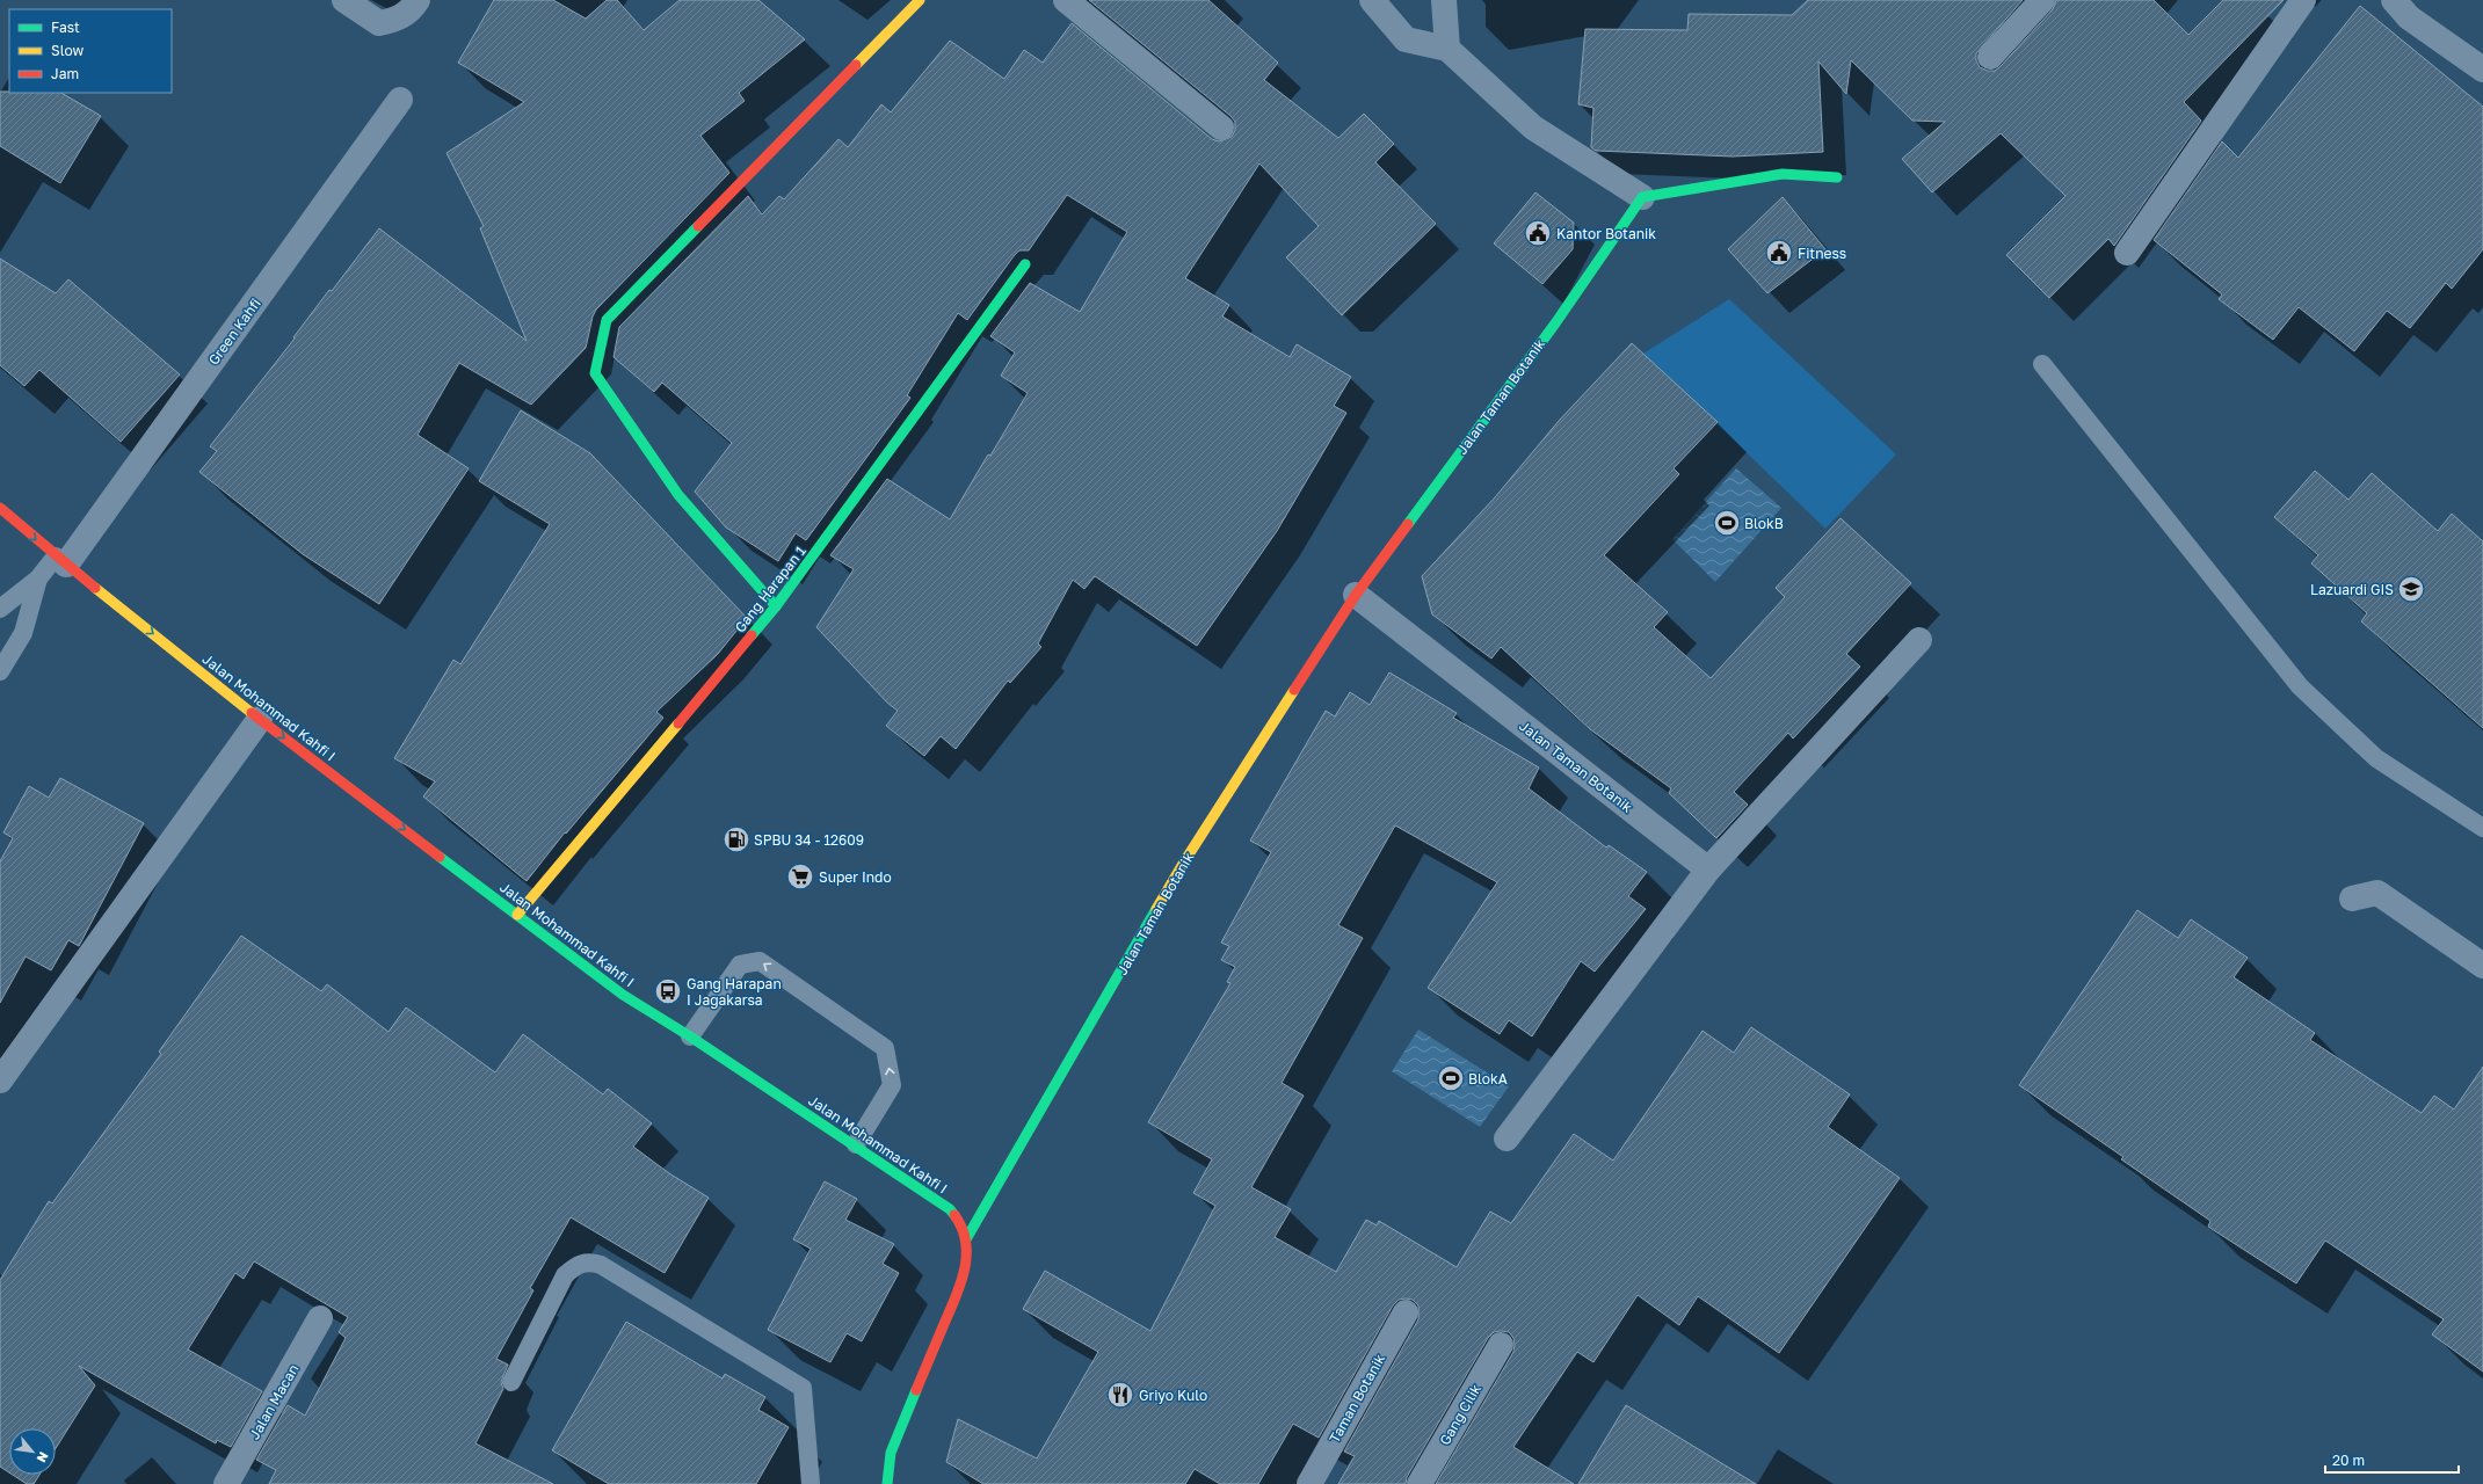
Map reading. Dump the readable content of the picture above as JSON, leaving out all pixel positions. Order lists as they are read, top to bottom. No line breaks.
{"streets":{"street":["Green Kahfi","Jalan Taman Botanik","Gang Harapan 1","Jalan Mohammad Kahfi I","Taman Botanik","Jalan Macan","Gang Cilik"]},"crossings":[["Green Kahfi","Jalan Mohammad Kahfi I"],["Jalan Taman Botanik","Jalan Mohammad Kahfi I"],["Gang Harapan 1","Jalan Mohammad Kahfi I"]],"one_way":["Jalan Mohammad Kahfi I"],"places":{"public building":["Kantor Botanik","Fitness"],"sports":["BlokB","BlokA"],"school or university":["Lazuardi GIS"],"fuel station":["SPBU 34 - 12609"],"supermarket":["Super Indo"],"bus stop":["Gang Harapan I Jagakarsa"],"restaurant":["Griyo Kulo"]},"legend":["Fast","Slow","Jam"],"scale_bar":"20 m","north":"bottom right"}
